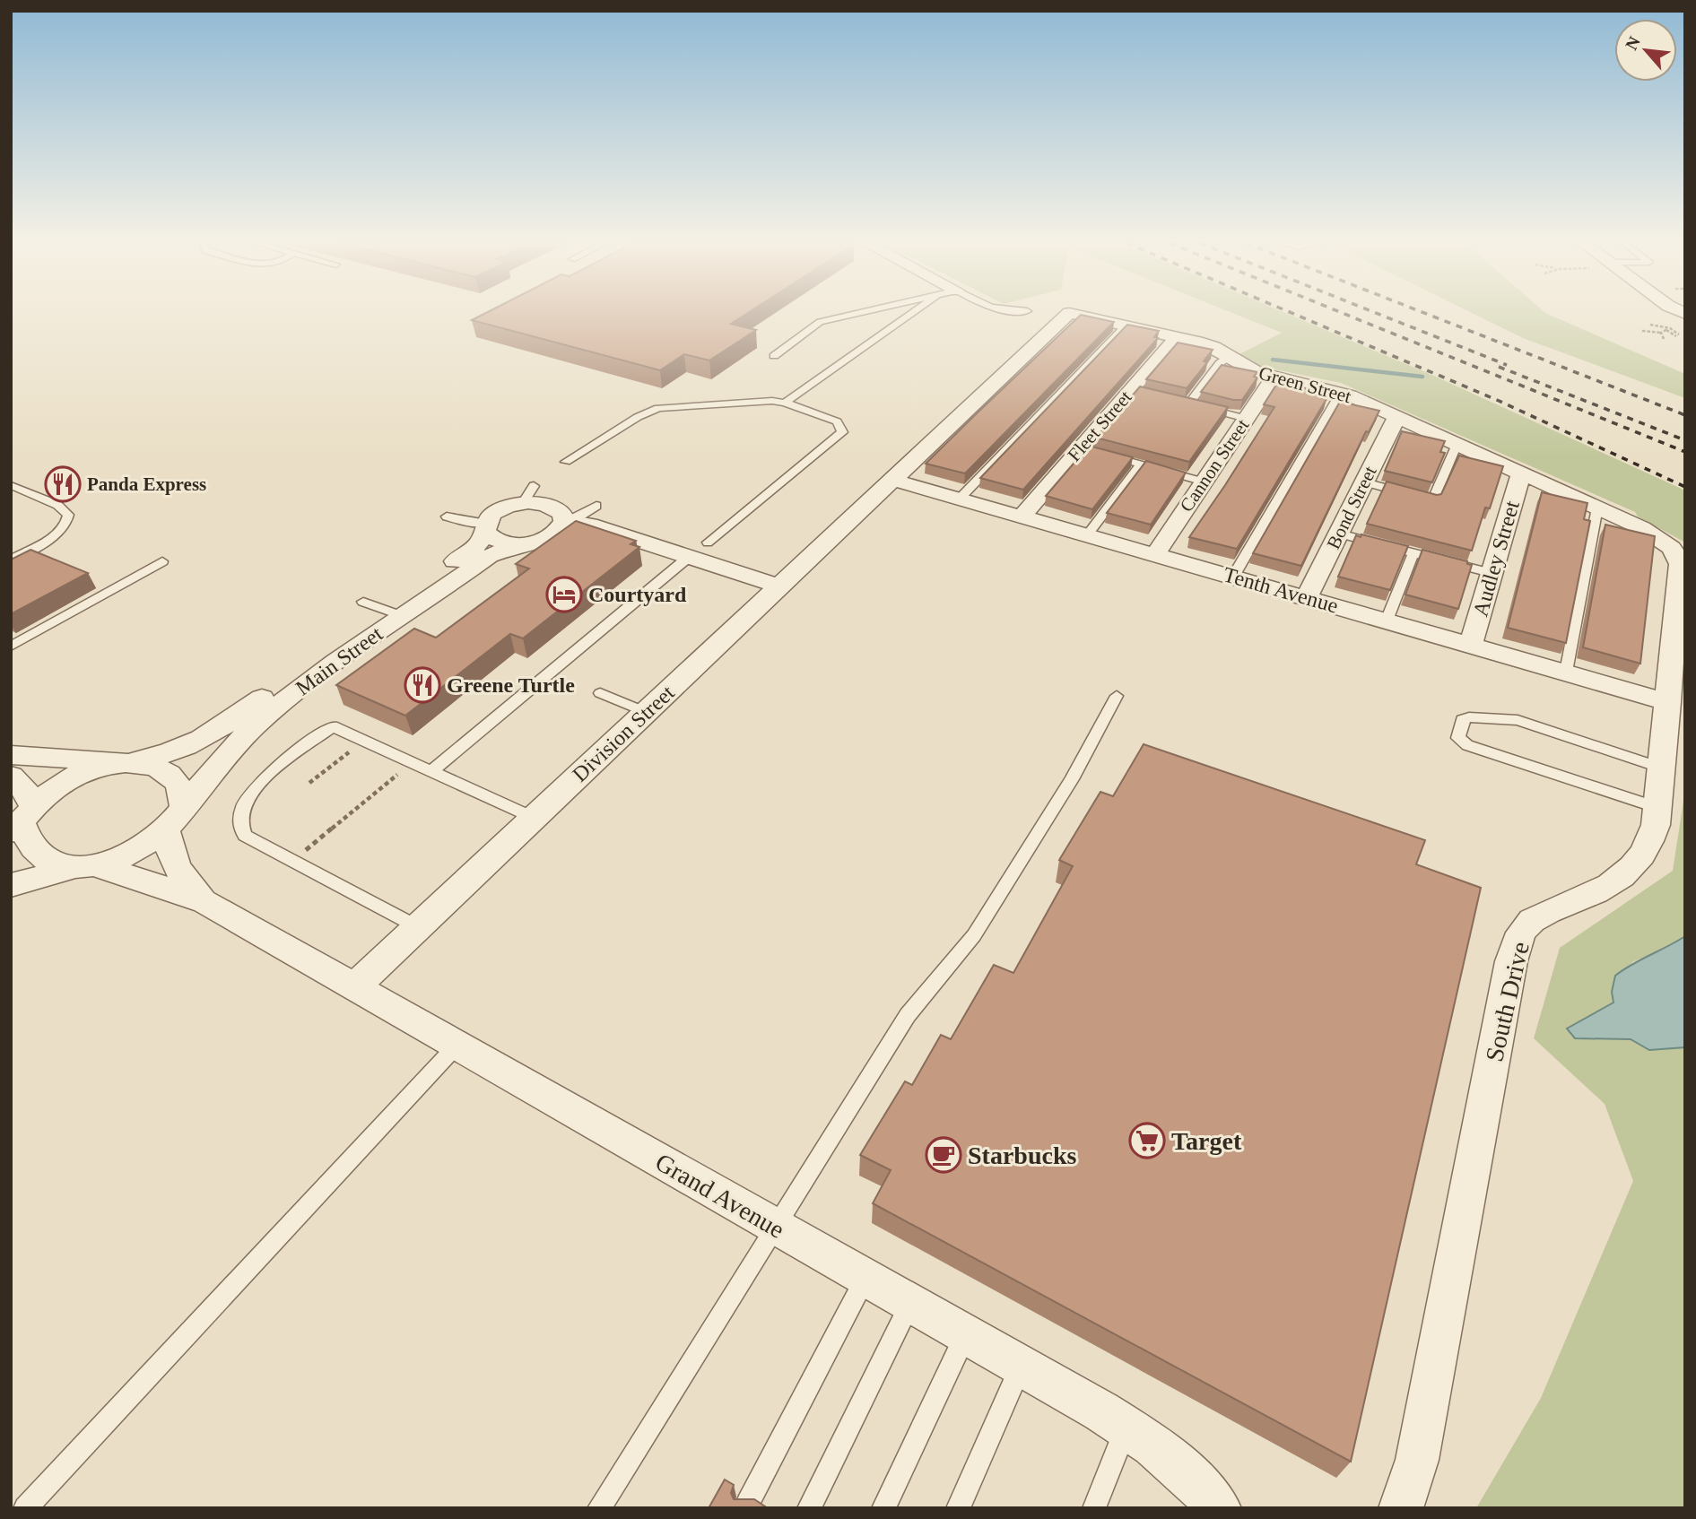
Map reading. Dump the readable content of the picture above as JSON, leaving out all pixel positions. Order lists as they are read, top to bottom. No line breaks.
{"streets":{"street":["Green Street","Fleet Street","Cannon Street","Bond Street","Audley Street","Tenth Avenue","Main Street","Division Street","South Drive","Grand Avenue"]},"crossings":[["Green Street","Fleet Street"],["Green Street","Cannon Street"],["Green Street","Bond Street"],["Green Street","Audley Street"],["Green Street","Tenth Avenue"],["Green Street","Division Street"],["Green Street","South Drive"],["Fleet Street","Tenth Avenue"],["Cannon Street","Tenth Avenue"],["Bond Street","Tenth Avenue"],["Audley Street","Tenth Avenue"],["Tenth Avenue","Division Street"],["Tenth Avenue","South Drive"],["Main Street","Grand Avenue"],["Division Street","Grand Avenue"]],"places":{"restaurant":["Panda Express","Greene Turtle"],"hotel":["Courtyard"],"supermarket":["Target"],"cafe":["Starbucks"]},"north":"top left"}
